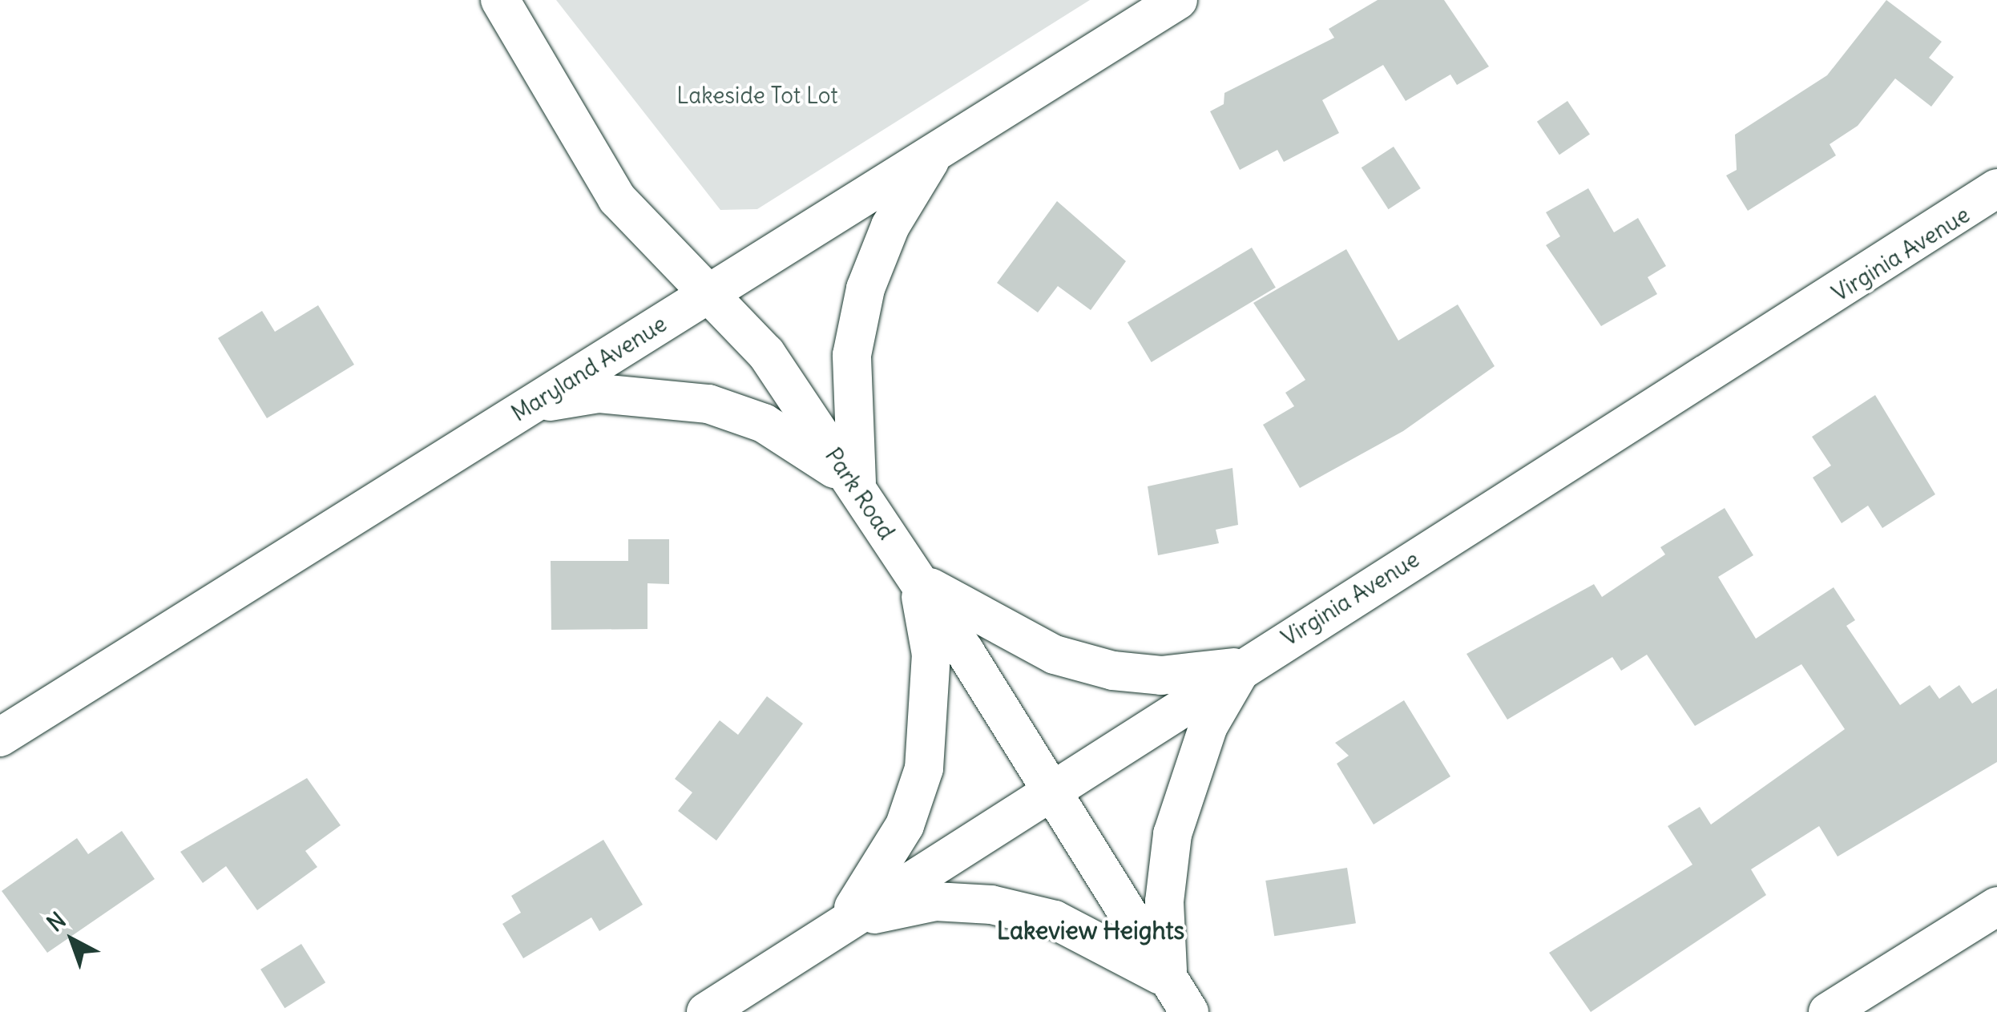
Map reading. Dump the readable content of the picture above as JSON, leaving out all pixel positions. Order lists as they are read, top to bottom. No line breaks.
{"streets":{"street":["Virginia Avenue","Maryland Avenue","Park Road"]},"crossings":[["Virginia Avenue","Park Road"],["Maryland Avenue","Park Road"]],"districts":["Lakeview Heights"],"parks":["Lakeside Tot Lot"],"north":"top left"}
